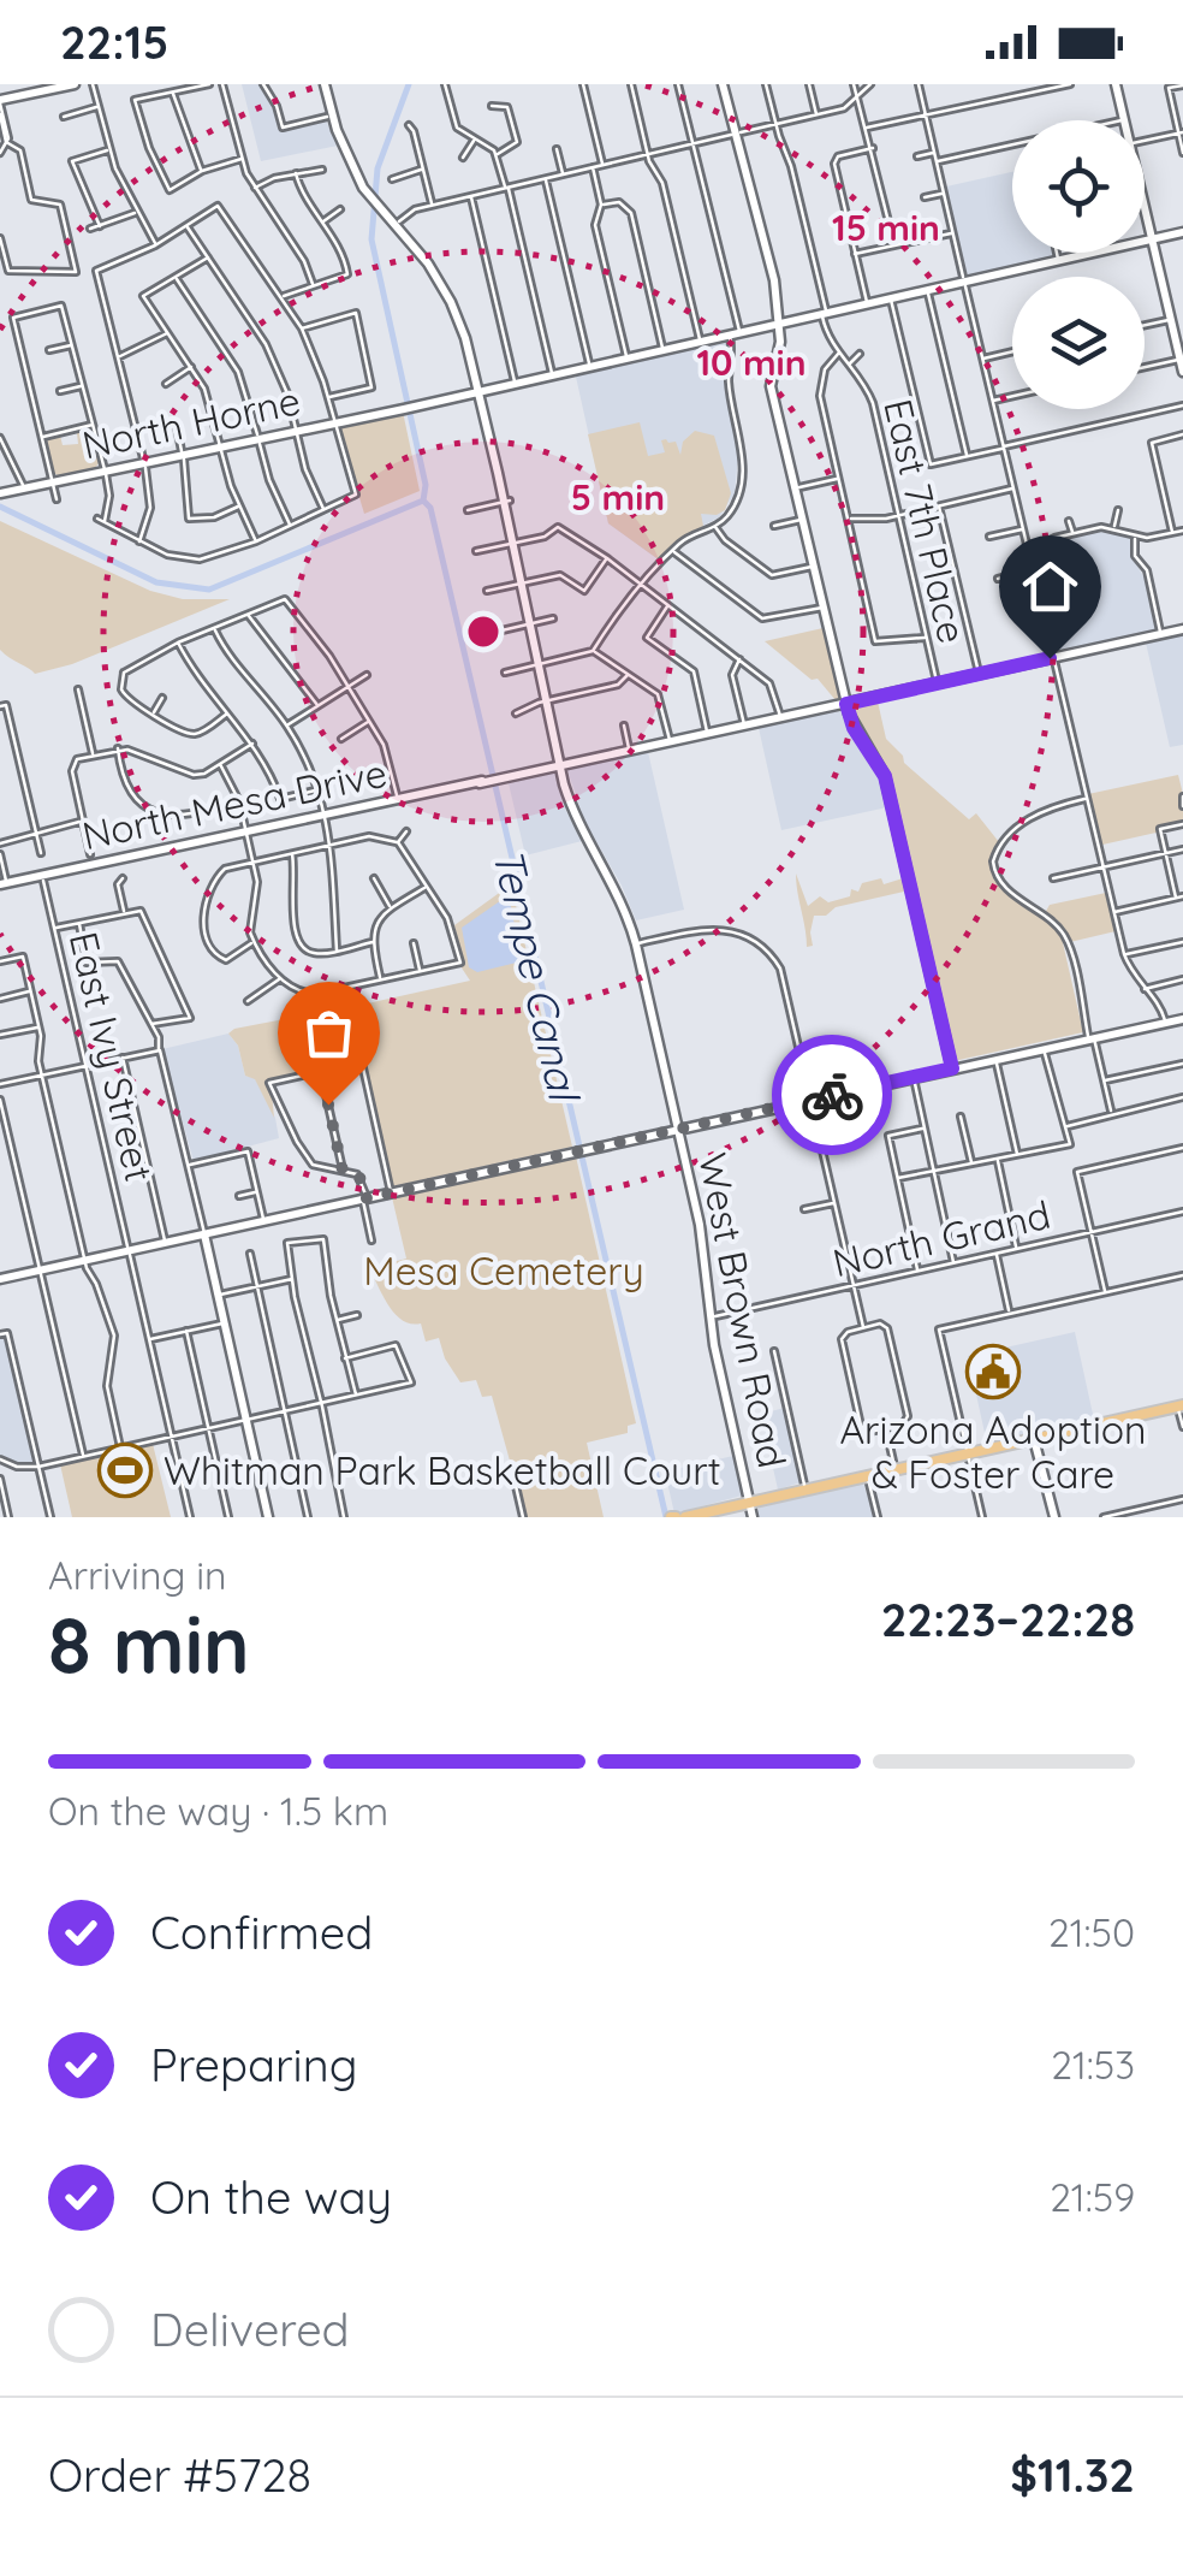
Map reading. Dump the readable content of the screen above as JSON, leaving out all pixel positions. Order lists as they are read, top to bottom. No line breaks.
{"streets":{"street":["North Horne","East 7th Place","North Mesa Drive","East Ivy Street","North Grand","West Brown Road"]},"crossings":[["North Horne","East 7th Place"],["North Horne","West Brown Road"],["East 7th Place","North Mesa Drive"],["North Mesa Drive","East Ivy Street"],["North Mesa Drive","West Brown Road"],["North Grand","West Brown Road"]],"water":["Tempe Canal"],"parks":["Mesa Cemetery"],"places":{"public building":["Arizona Adoption & Foster Care"],"sports":["Whitman Park Basketball Court"]},"page":{"status":"22:15","heading":["8 min","Arriving in","22:23–22:28"],"panel":["Order #5728","$11.32"],"bar":"On the way · 1.5 km","list":[["Confirmed","21:50"],["Preparing","21:53"],["On the way","21:59"],"Delivered"]},"rings":["15 min","10 min","5 min"]}
